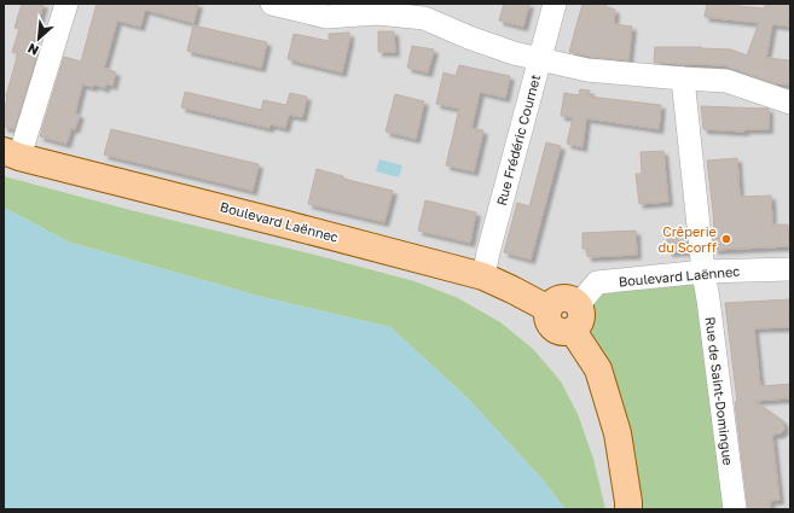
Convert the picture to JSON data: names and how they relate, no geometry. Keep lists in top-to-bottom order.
{
  "streets": {
    "main road": ["Boulevard Laënnec"],
    "street": ["Rue Frédéric Cournet", "Rue de Saint-Domingue"]
  },
  "crossings": [
    ["Rue Frédéric Cournet", "Boulevard Laënnec"],
    ["Boulevard Laënnec", "Rue de Saint-Domingue"]
  ],
  "places": ["Crêperie du Scorff"],
  "north": "bottom left"
}
